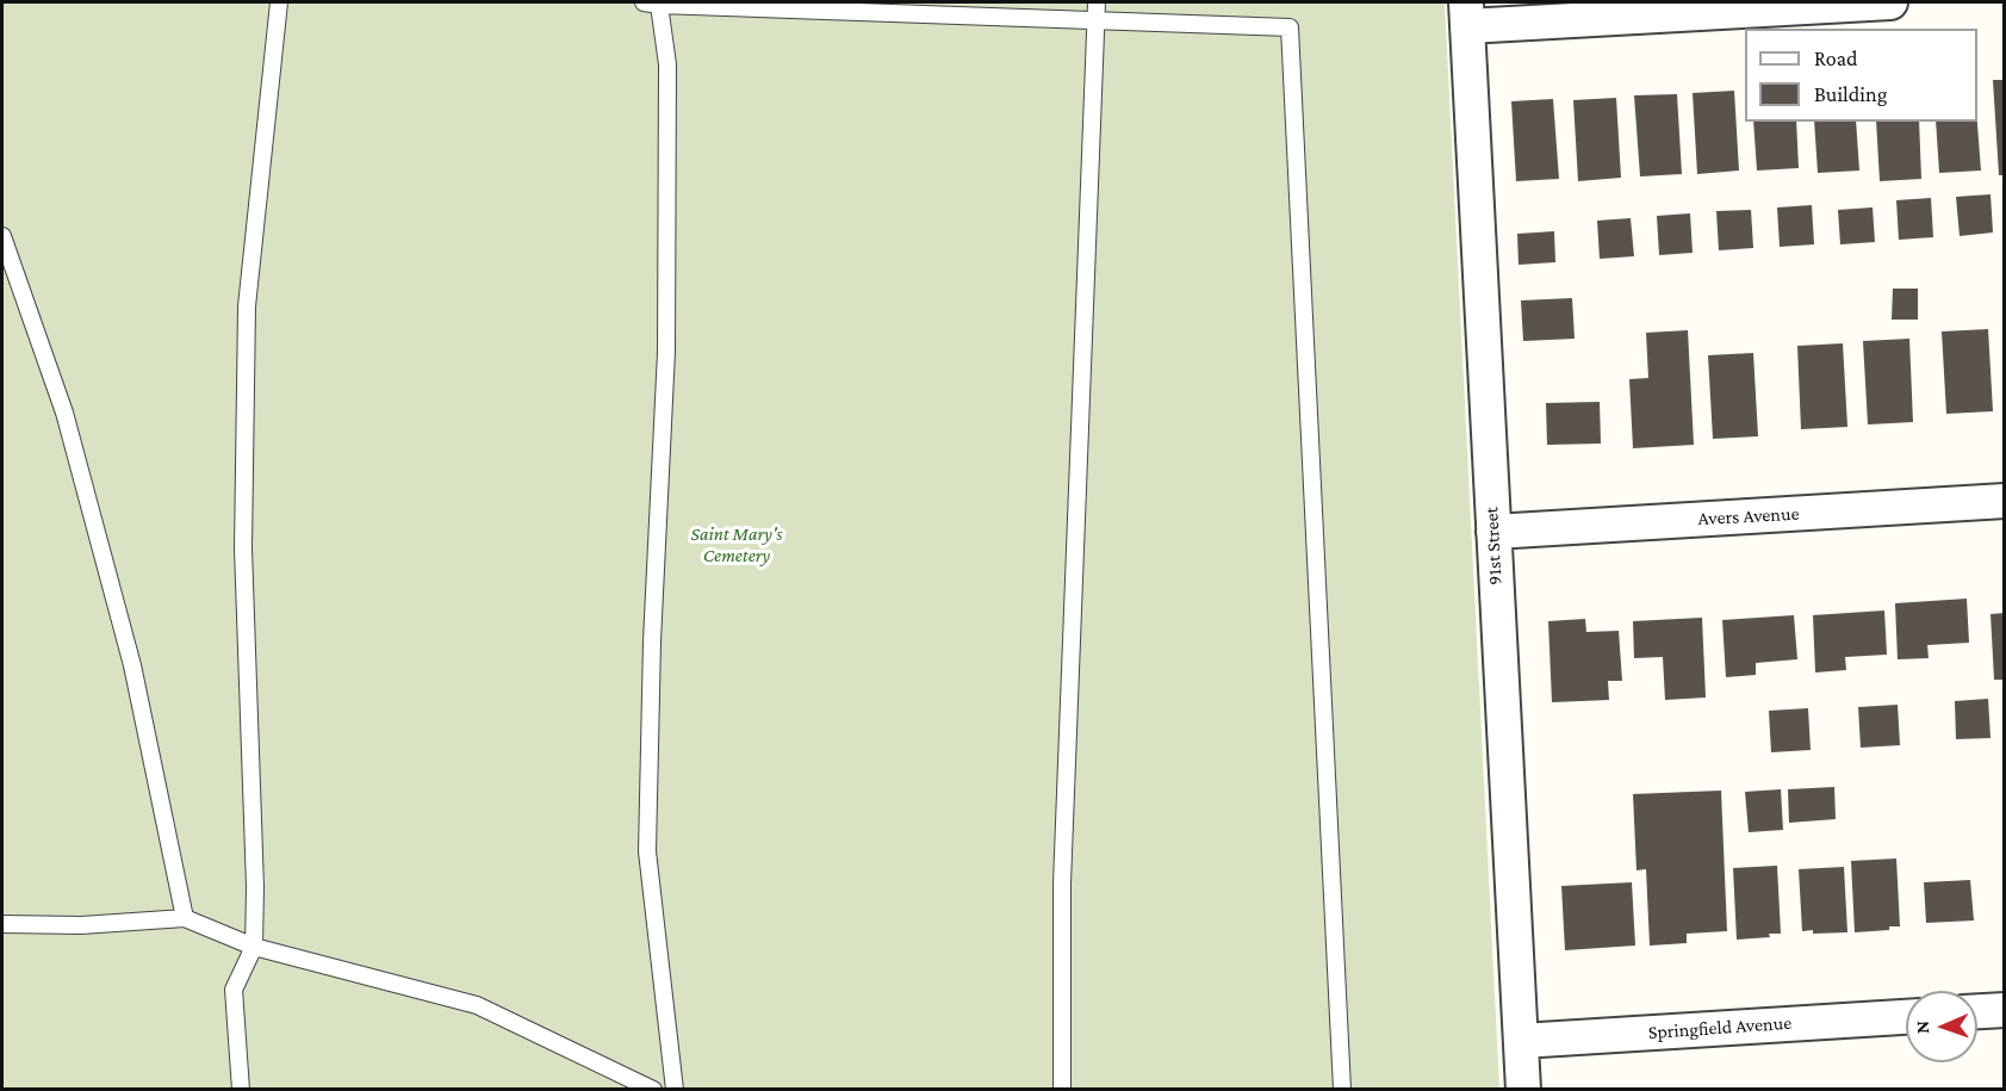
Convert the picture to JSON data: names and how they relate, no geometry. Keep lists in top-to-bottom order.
{
  "streets": {
    "street": ["Avers Avenue", "91st Street", "Springfield Avenue"]
  },
  "crossings": [
    ["Avers Avenue", "91st Street"],
    ["91st Street", "Springfield Avenue"]
  ],
  "parks": ["Saint Mary's Cemetery"],
  "legend": ["Road", "Building"],
  "north": "left"
}
